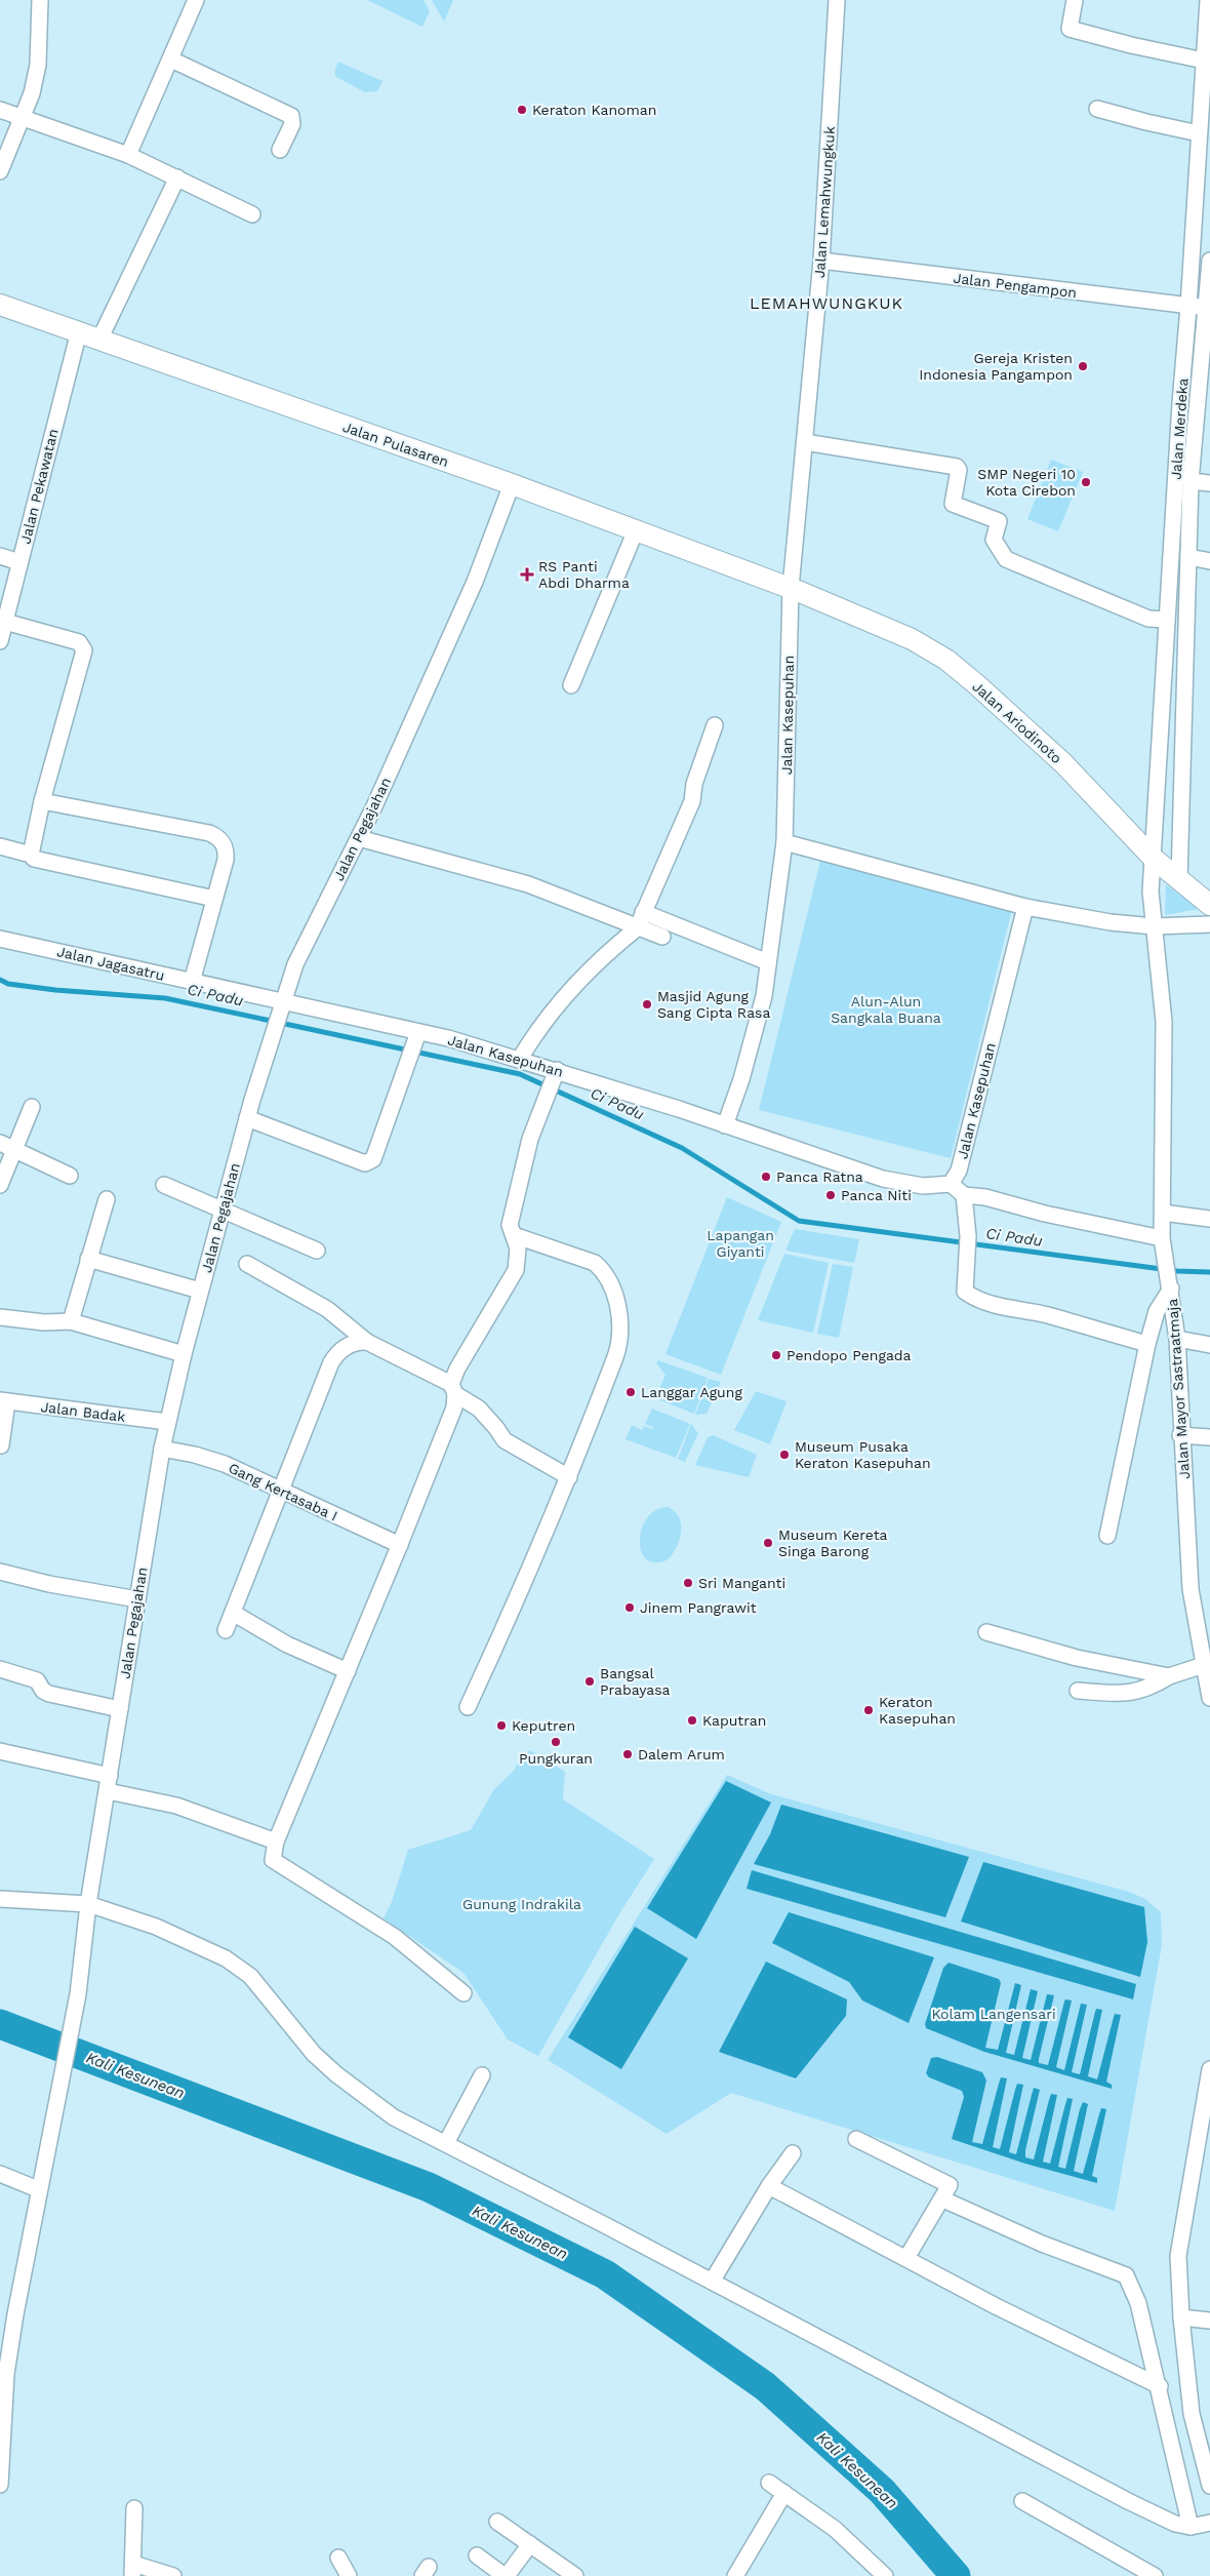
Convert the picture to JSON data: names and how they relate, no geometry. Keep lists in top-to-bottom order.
{
  "streets": {
    "main road": ["Jalan Pulasaren", "Jalan Ariodinoto"],
    "street": [
      "Jalan Lemahwungkuk",
      "Jalan Pengampon",
      "Jalan Merdeka",
      "Jalan Pekawatan",
      "Jalan Kasepuhan",
      "Jalan Pegajahan",
      "Jalan Jagasatru",
      "Jalan Mayor Sastraatmaja",
      "Jalan Badak",
      "Gang Kertasaba I"
    ]
  },
  "crossings": [
    ["Jalan Lemahwungkuk", "Jalan Pengampon"],
    ["Jalan Lemahwungkuk", "Jalan Pulasaren"],
    ["Jalan Lemahwungkuk", "Jalan Kasepuhan"],
    ["Jalan Lemahwungkuk", "Jalan Ariodinoto"],
    ["Jalan Pengampon", "Jalan Merdeka"],
    ["Jalan Merdeka", "Jalan Ariodinoto"],
    ["Jalan Merdeka", "Jalan Mayor Sastraatmaja"],
    ["Jalan Pulasaren", "Jalan Pekawatan"],
    ["Jalan Pulasaren", "Jalan Kasepuhan"],
    ["Jalan Pulasaren", "Jalan Ariodinoto"],
    ["Jalan Pulasaren", "Jalan Pegajahan"],
    ["Jalan Kasepuhan", "Jalan Ariodinoto"],
    ["Jalan Kasepuhan", "Jalan Pegajahan"],
    ["Jalan Kasepuhan", "Jalan Jagasatru"],
    ["Jalan Pegajahan", "Jalan Jagasatru"],
    ["Jalan Pegajahan", "Jalan Badak"],
    ["Jalan Pegajahan", "Gang Kertasaba I"]
  ],
  "districts": ["LEMAHWUNGKUK"],
  "water": ["Ci Padu", "Kali Kesunean"],
  "parks": [
    "Alun-Alun Sangkala Buana",
    "Lapangan Giyanti",
    "Gunung Indrakila",
    "Kolam Langensari"
  ],
  "places": {
    "other": [
      "Keraton Kanoman",
      "Gereja Kristen Indonesia Pangampon",
      "SMP Negeri 10 Kota Cirebon",
      "Masjid Agung Sang Cipta Rasa",
      "Panca Ratna",
      "Panca Niti",
      "Pendopo Pengada",
      "Langgar Agung",
      "Museum Pusaka Keraton Kasepuhan",
      "Museum Kereta Singa Barong",
      "Sri Manganti",
      "Jinem Pangrawit",
      "Bangsal Prabayasa",
      "Keraton Kasepuhan",
      "Kaputran",
      "Keputren",
      "Pungkuran",
      "Dalem Arum"
    ],
    "health": ["RS Panti Abdi Dharma"]
  }
}
